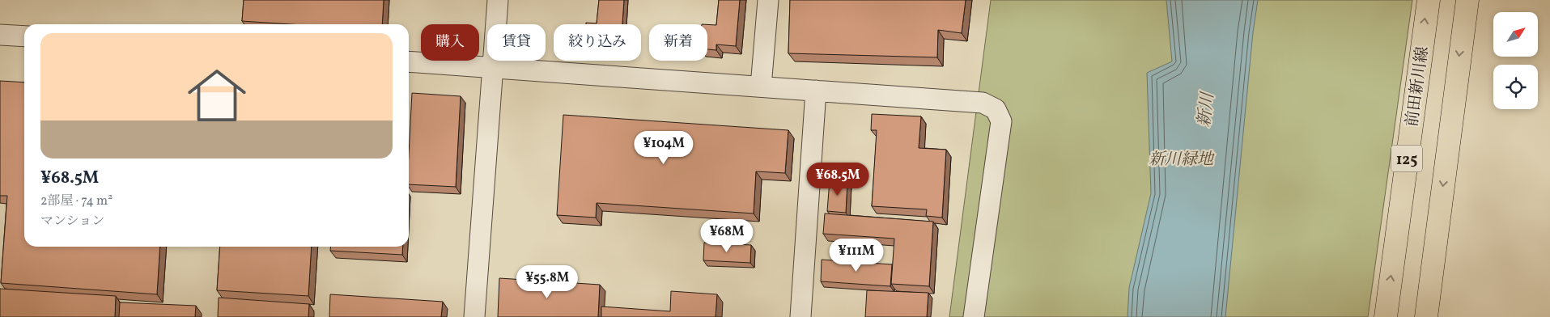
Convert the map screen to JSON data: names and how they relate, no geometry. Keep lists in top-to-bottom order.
{
  "streets": {
    "main road": ["前田新川線", "125"]
  },
  "water": ["新川"],
  "parks": ["新川緑地"],
  "north": "top right",
  "page": {
    "chip": [
      "購入",
      "賃貸",
      "絞り込み",
      "新着"
    ],
    "list": [
      {
        "name": "¥68.5M",
        "note": "2部屋 · 74 m² · マンション"
      }
    ],
    "price": [
      "¥104M",
      "¥68.5M",
      "¥68M",
      "¥111M",
      "¥55.8M"
    ]
  }
}
